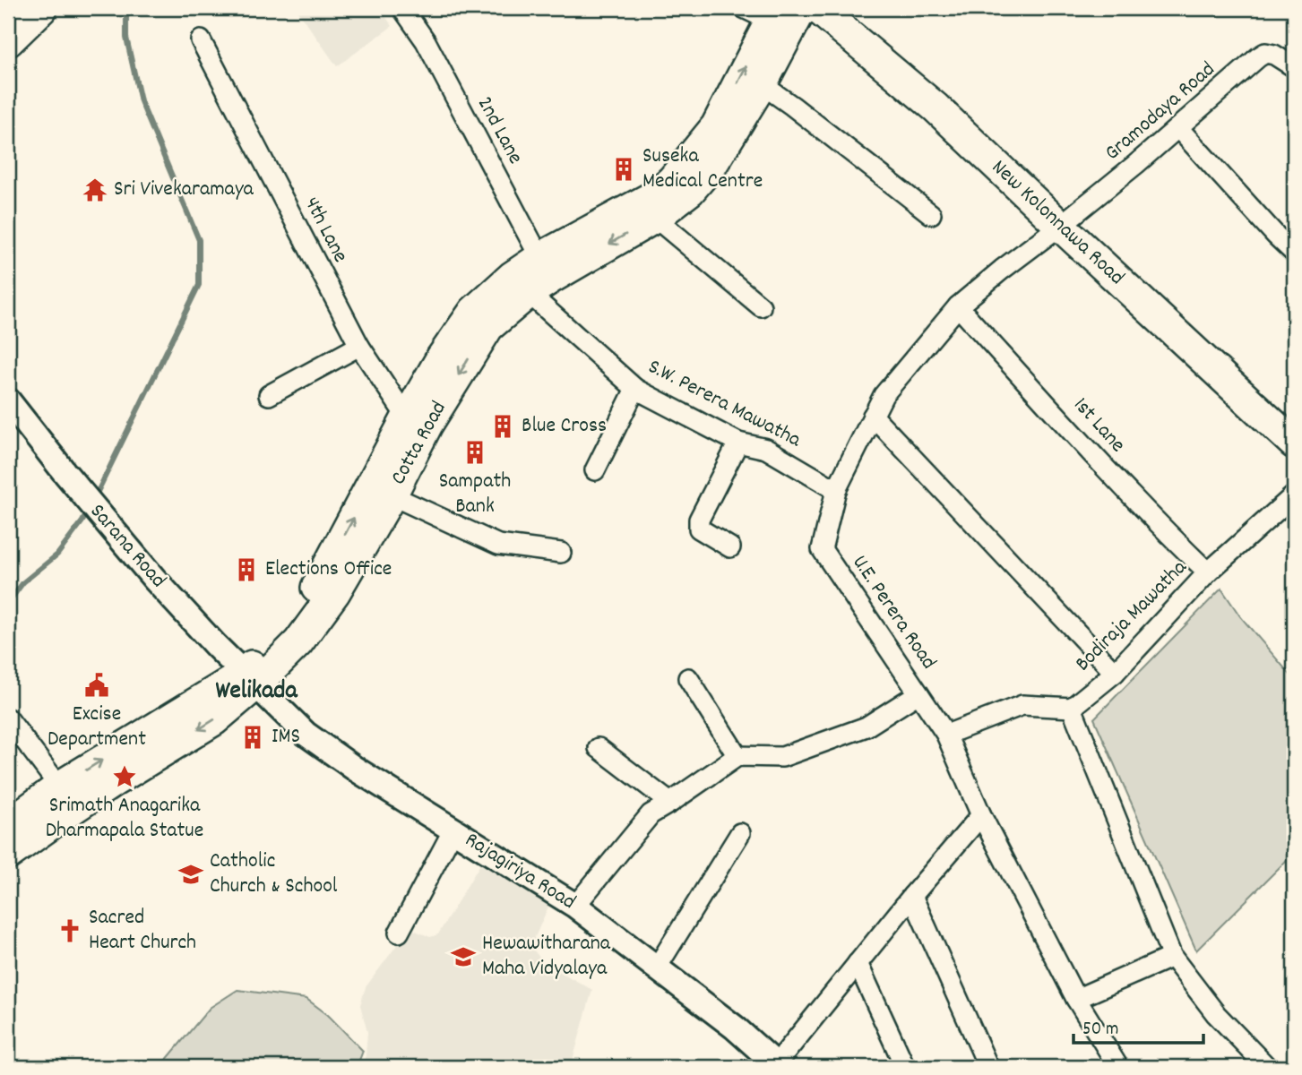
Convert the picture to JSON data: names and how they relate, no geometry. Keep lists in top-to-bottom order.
{
  "streets": {
    "main road": ["New Kolonnawa Road", "Cotta Road"],
    "street": [
      "Gramodaya Road",
      "2nd Lane",
      "4th Lane",
      "S.W. Perera Mawatha",
      "1st Lane",
      "Sarana Road",
      "U.E. Perera Road",
      "Bodiraja Mawatha",
      "Rajagiriya Road"
    ]
  },
  "crossings": [
    ["Gramodaya Road", "New Kolonnawa Road"],
    ["Gramodaya Road", "U.E. Perera Road"],
    ["2nd Lane", "S.W. Perera Mawatha"],
    ["2nd Lane", "Cotta Road"],
    ["New Kolonnawa Road", "U.E. Perera Road"],
    ["4th Lane", "Cotta Road"],
    ["S.W. Perera Mawatha", "Cotta Road"],
    ["S.W. Perera Mawatha", "U.E. Perera Road"],
    ["1st Lane", "U.E. Perera Road"],
    ["1st Lane", "Bodiraja Mawatha"],
    ["Cotta Road", "Sarana Road"],
    ["Cotta Road", "Rajagiriya Road"],
    ["Sarana Road", "Rajagiriya Road"]
  ],
  "districts": ["Welikada"],
  "places": {
    "building": [
      "Suseka Medical Centre",
      "Blue Cross",
      "Sampath Bank",
      "Elections Office",
      "IMS"
    ],
    "temple": ["Sri Vivekaramaya"],
    "public building": ["Excise Department"],
    "place": ["Srimath Anagarika Dharmapala Statue"],
    "school or university": ["Catholic Church & School", "Hewawitharana Maha Vidyalaya"],
    "church": ["Sacred Heart Church"]
  },
  "scale_bar": "50 m"
}
